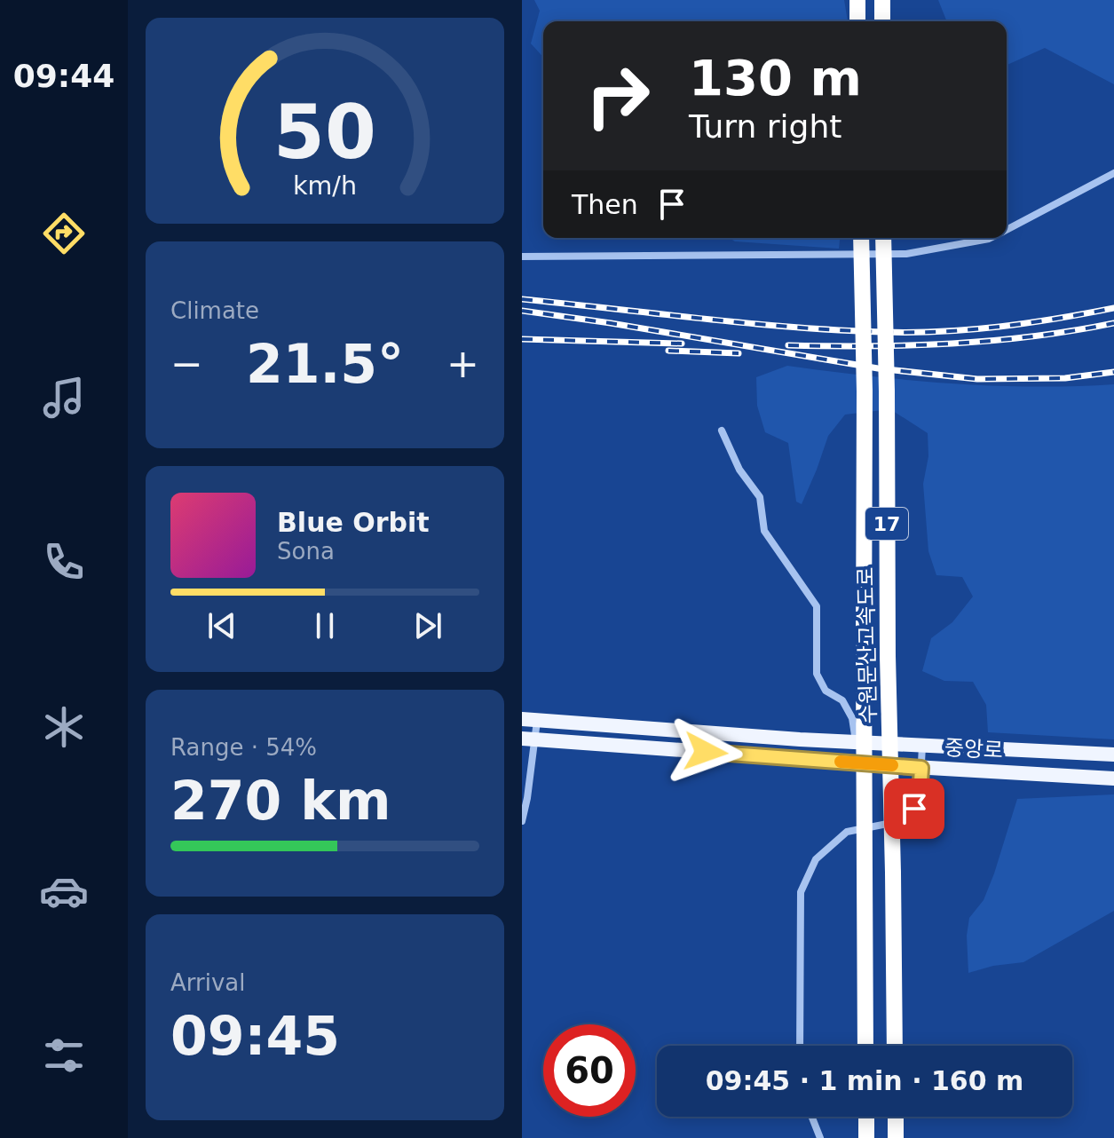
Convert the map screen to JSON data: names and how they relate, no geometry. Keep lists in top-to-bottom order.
{
  "streets": {
    "highway": ["17", "수원문산고속도로"],
    "main road": ["중앙로"]
  },
  "page": {
    "tabs": "09:44",
    "turn": ["130 m", "Turn right"],
    "then": "Then",
    "tile": [
      "Climate",
      ["Range · 54%", "270 km"],
      ["Arrival", "09:45"]
    ],
    "heat": ["−", "21.5°", "+"],
    "song": ["Blue Orbit", "Sona"],
    "limit": "60",
    "trip": "09:45 · 1 min · 160 m",
    "gauge": ["50", "km/h"]
  }
}
